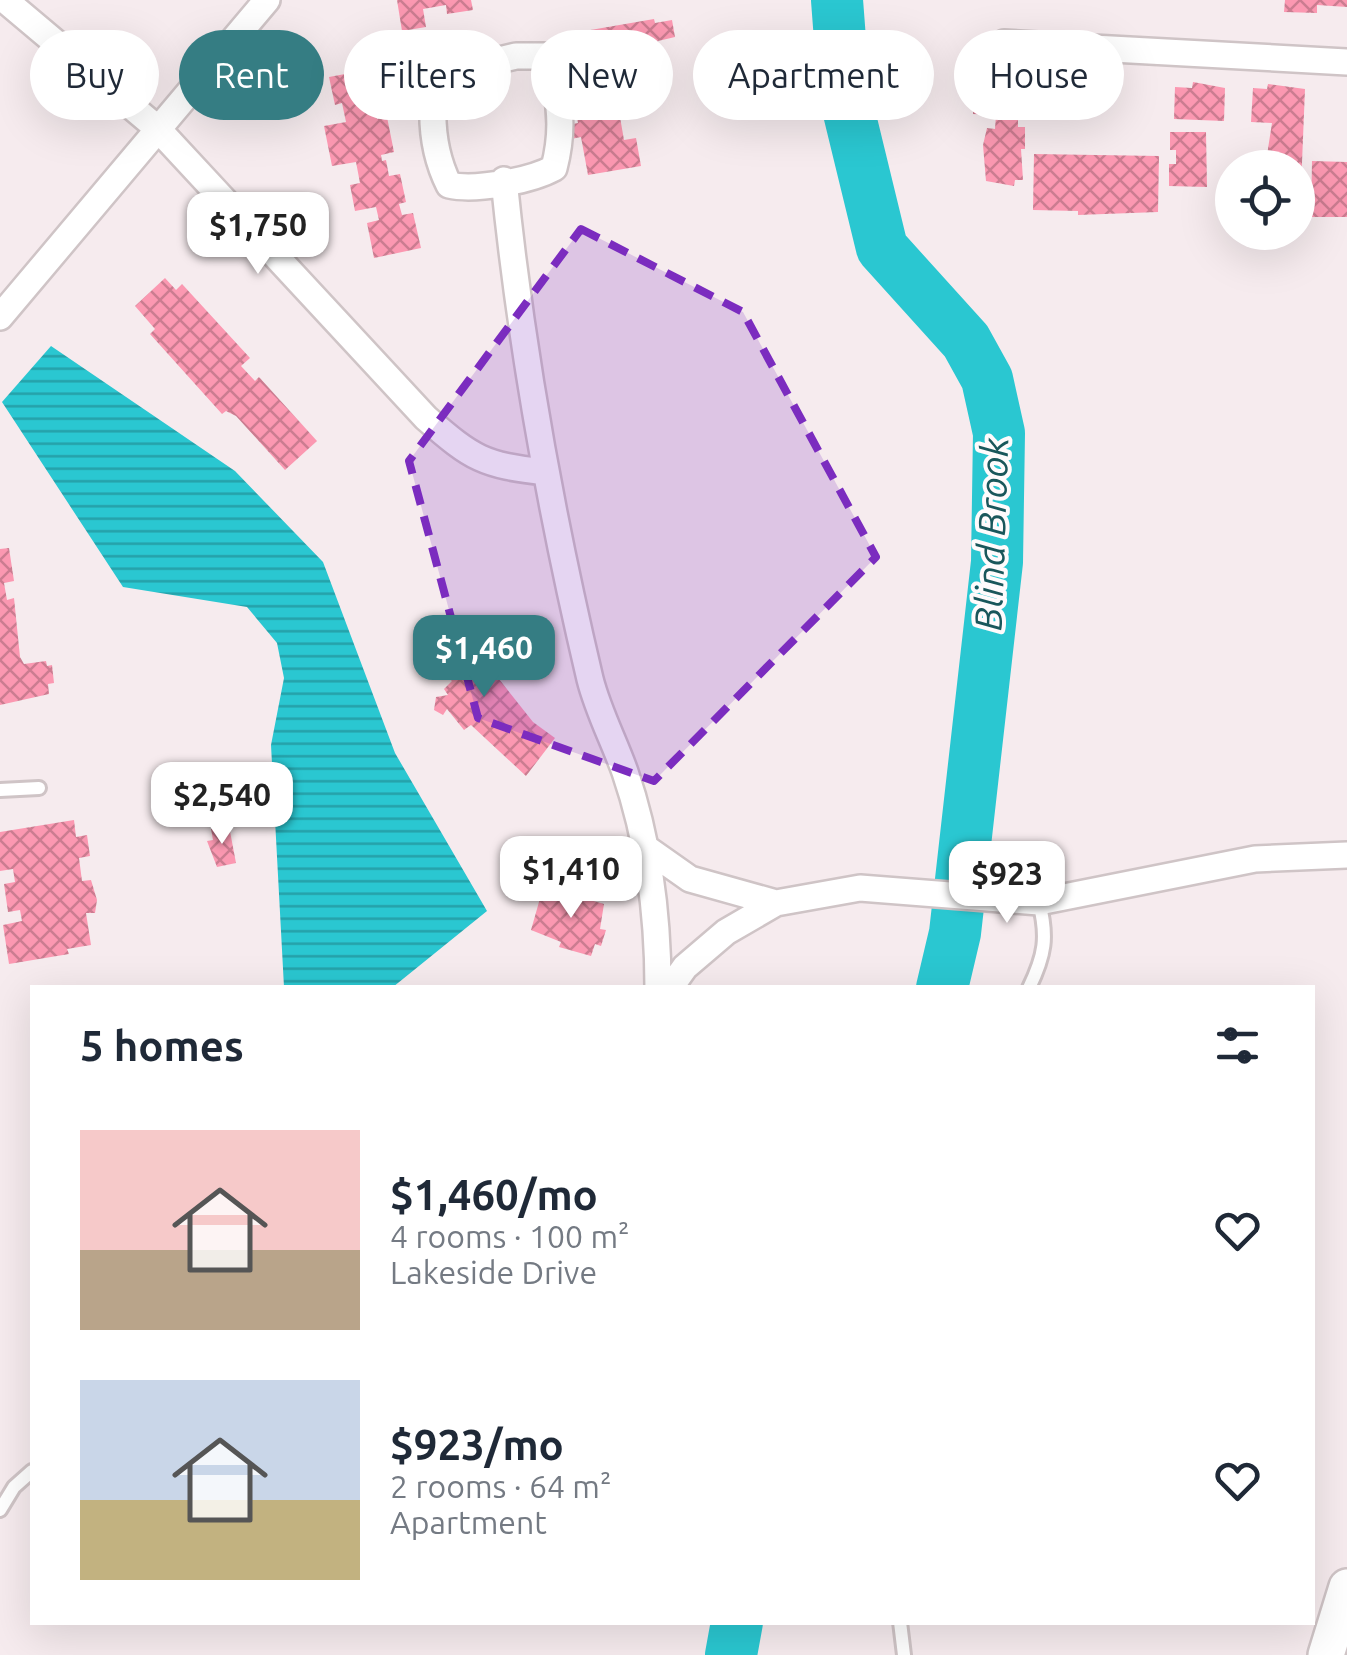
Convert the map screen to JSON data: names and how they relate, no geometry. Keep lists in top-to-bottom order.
{
  "water": ["Blind Brook"],
  "page": {
    "chip": [
      "Buy",
      "Rent",
      "Filters",
      "New",
      "Apartment",
      "House"
    ],
    "price": [
      "$1,750",
      "$1,460",
      "$2,540",
      "$1,410",
      "$923"
    ],
    "heading": "5 homes",
    "list": [
      {
        "name": "$1,460/mo",
        "note": "4 rooms · 100 m² · Lakeside Drive"
      },
      {
        "name": "$923/mo",
        "note": "2 rooms · 64 m² · Apartment"
      }
    ]
  }
}
